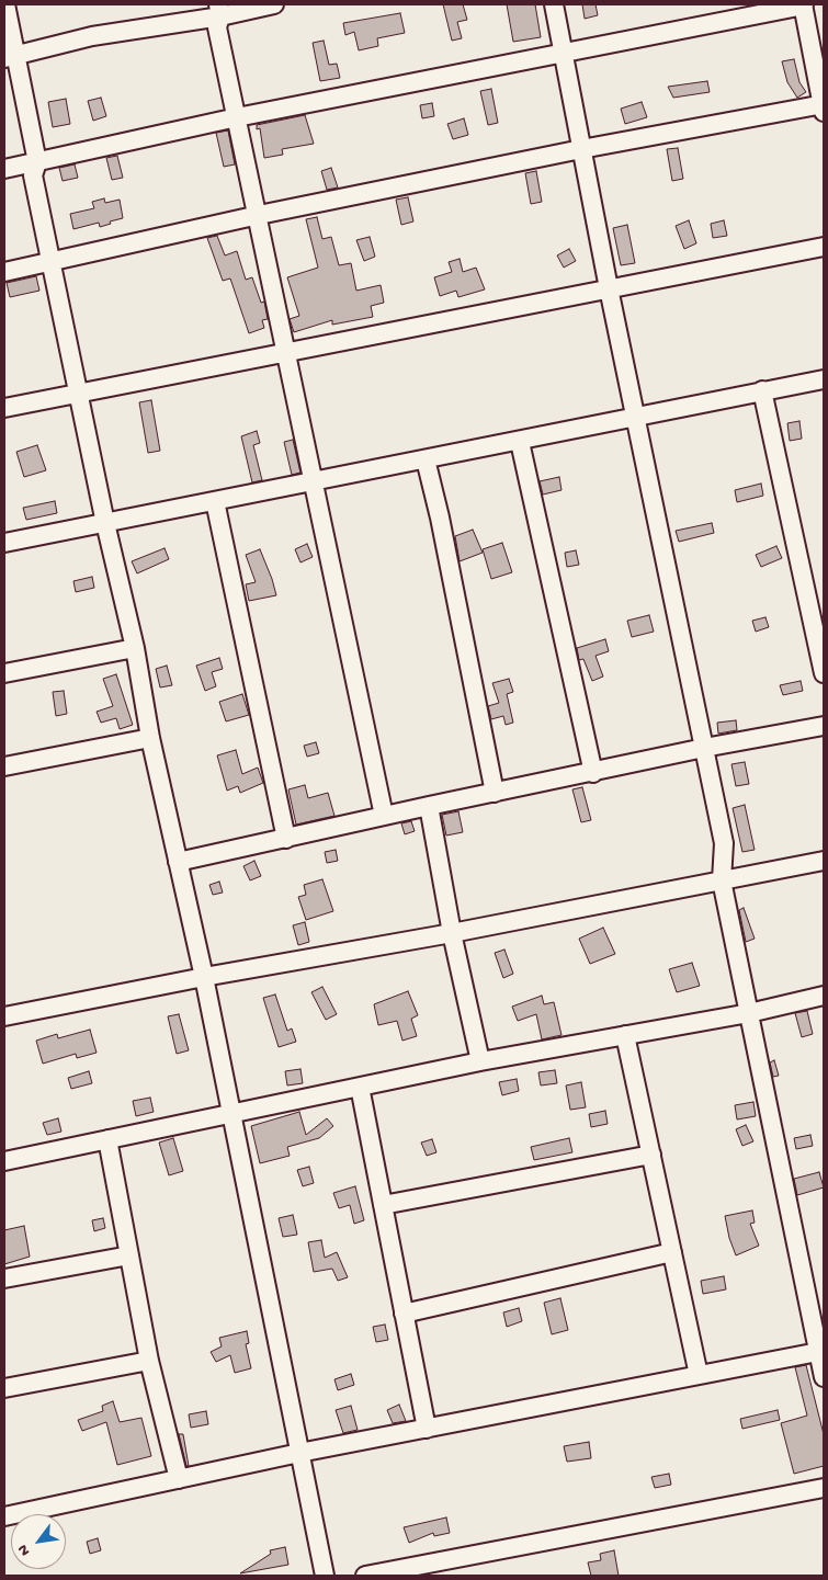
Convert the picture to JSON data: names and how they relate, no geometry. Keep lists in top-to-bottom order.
{
  "north": "bottom left"
}
